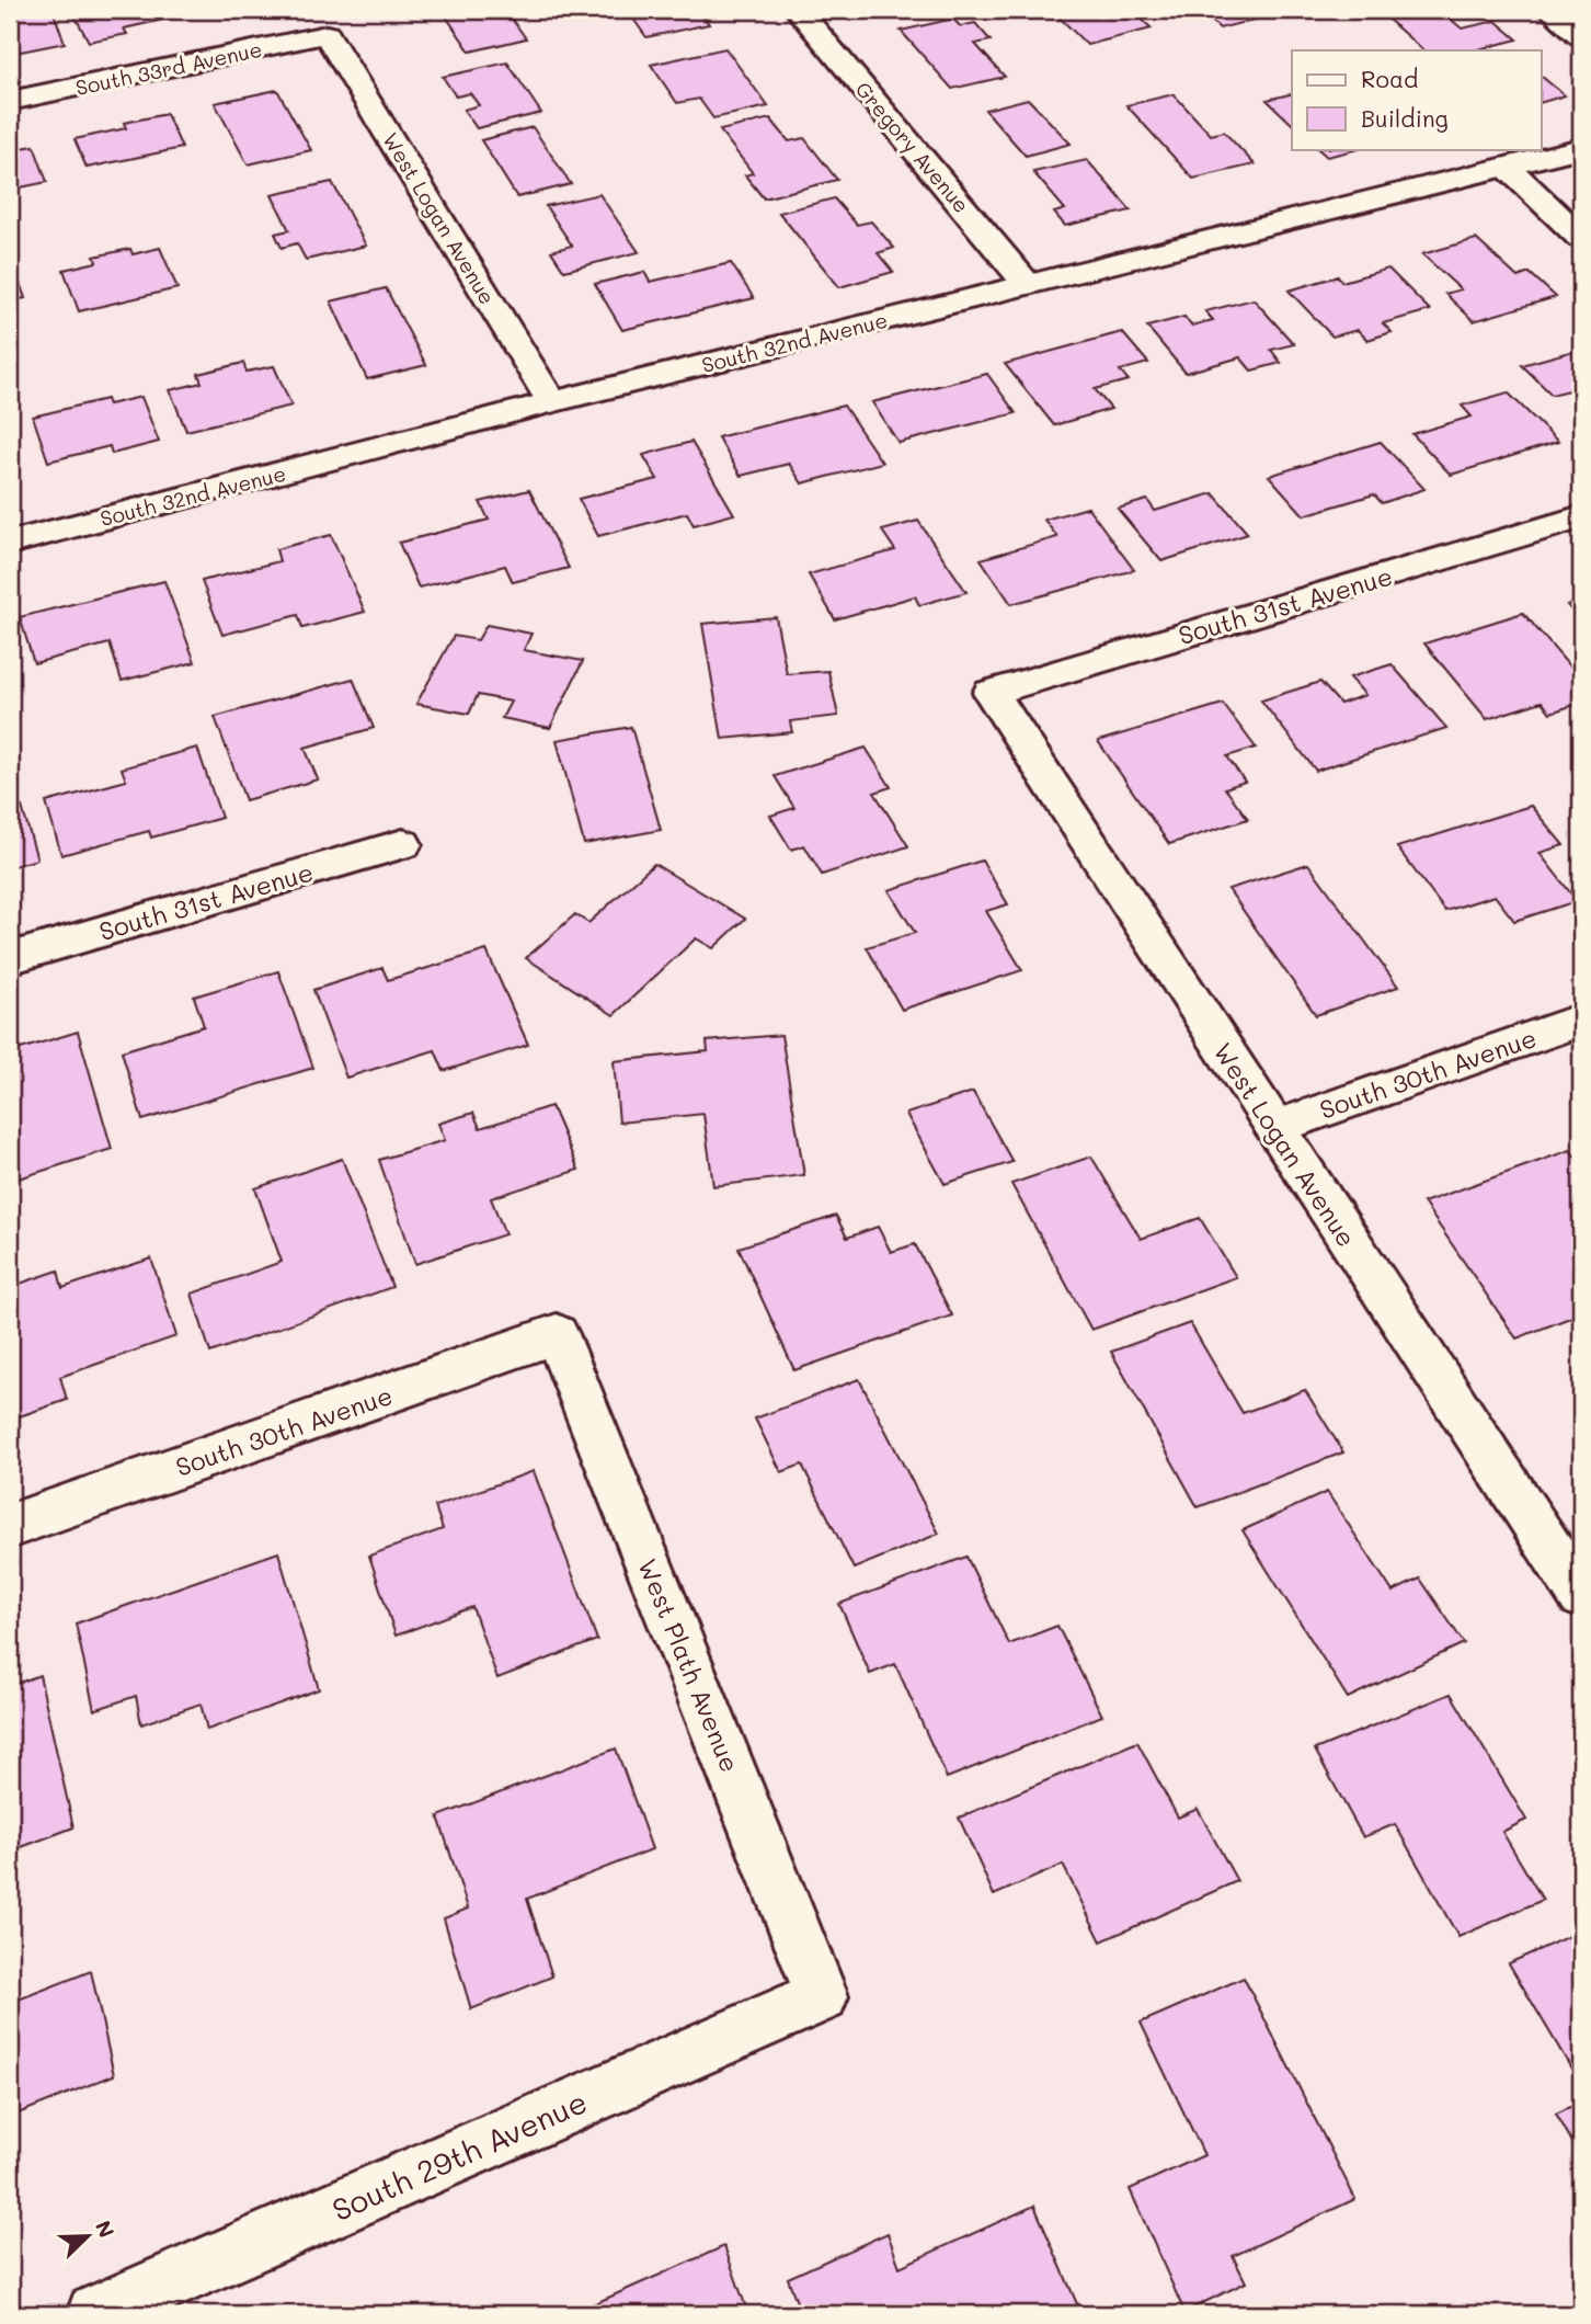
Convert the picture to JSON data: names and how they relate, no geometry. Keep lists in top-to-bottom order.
{
  "streets": {
    "street": [
      "South 33rd Avenue",
      "Gregory Avenue",
      "West Logan Avenue",
      "South 32nd Avenue",
      "South 31st Avenue",
      "South 30th Avenue",
      "West Plath Avenue",
      "South 29th Avenue"
    ]
  },
  "crossings": [
    ["South 33rd Avenue", "West Logan Avenue"],
    ["Gregory Avenue", "South 32nd Avenue"],
    ["West Logan Avenue", "South 32nd Avenue"],
    ["West Logan Avenue", "South 31st Avenue"],
    ["West Logan Avenue", "South 30th Avenue"],
    ["South 30th Avenue", "West Plath Avenue"],
    ["West Plath Avenue", "South 29th Avenue"]
  ],
  "legend": ["Road", "Building"],
  "north": "top right"
}
